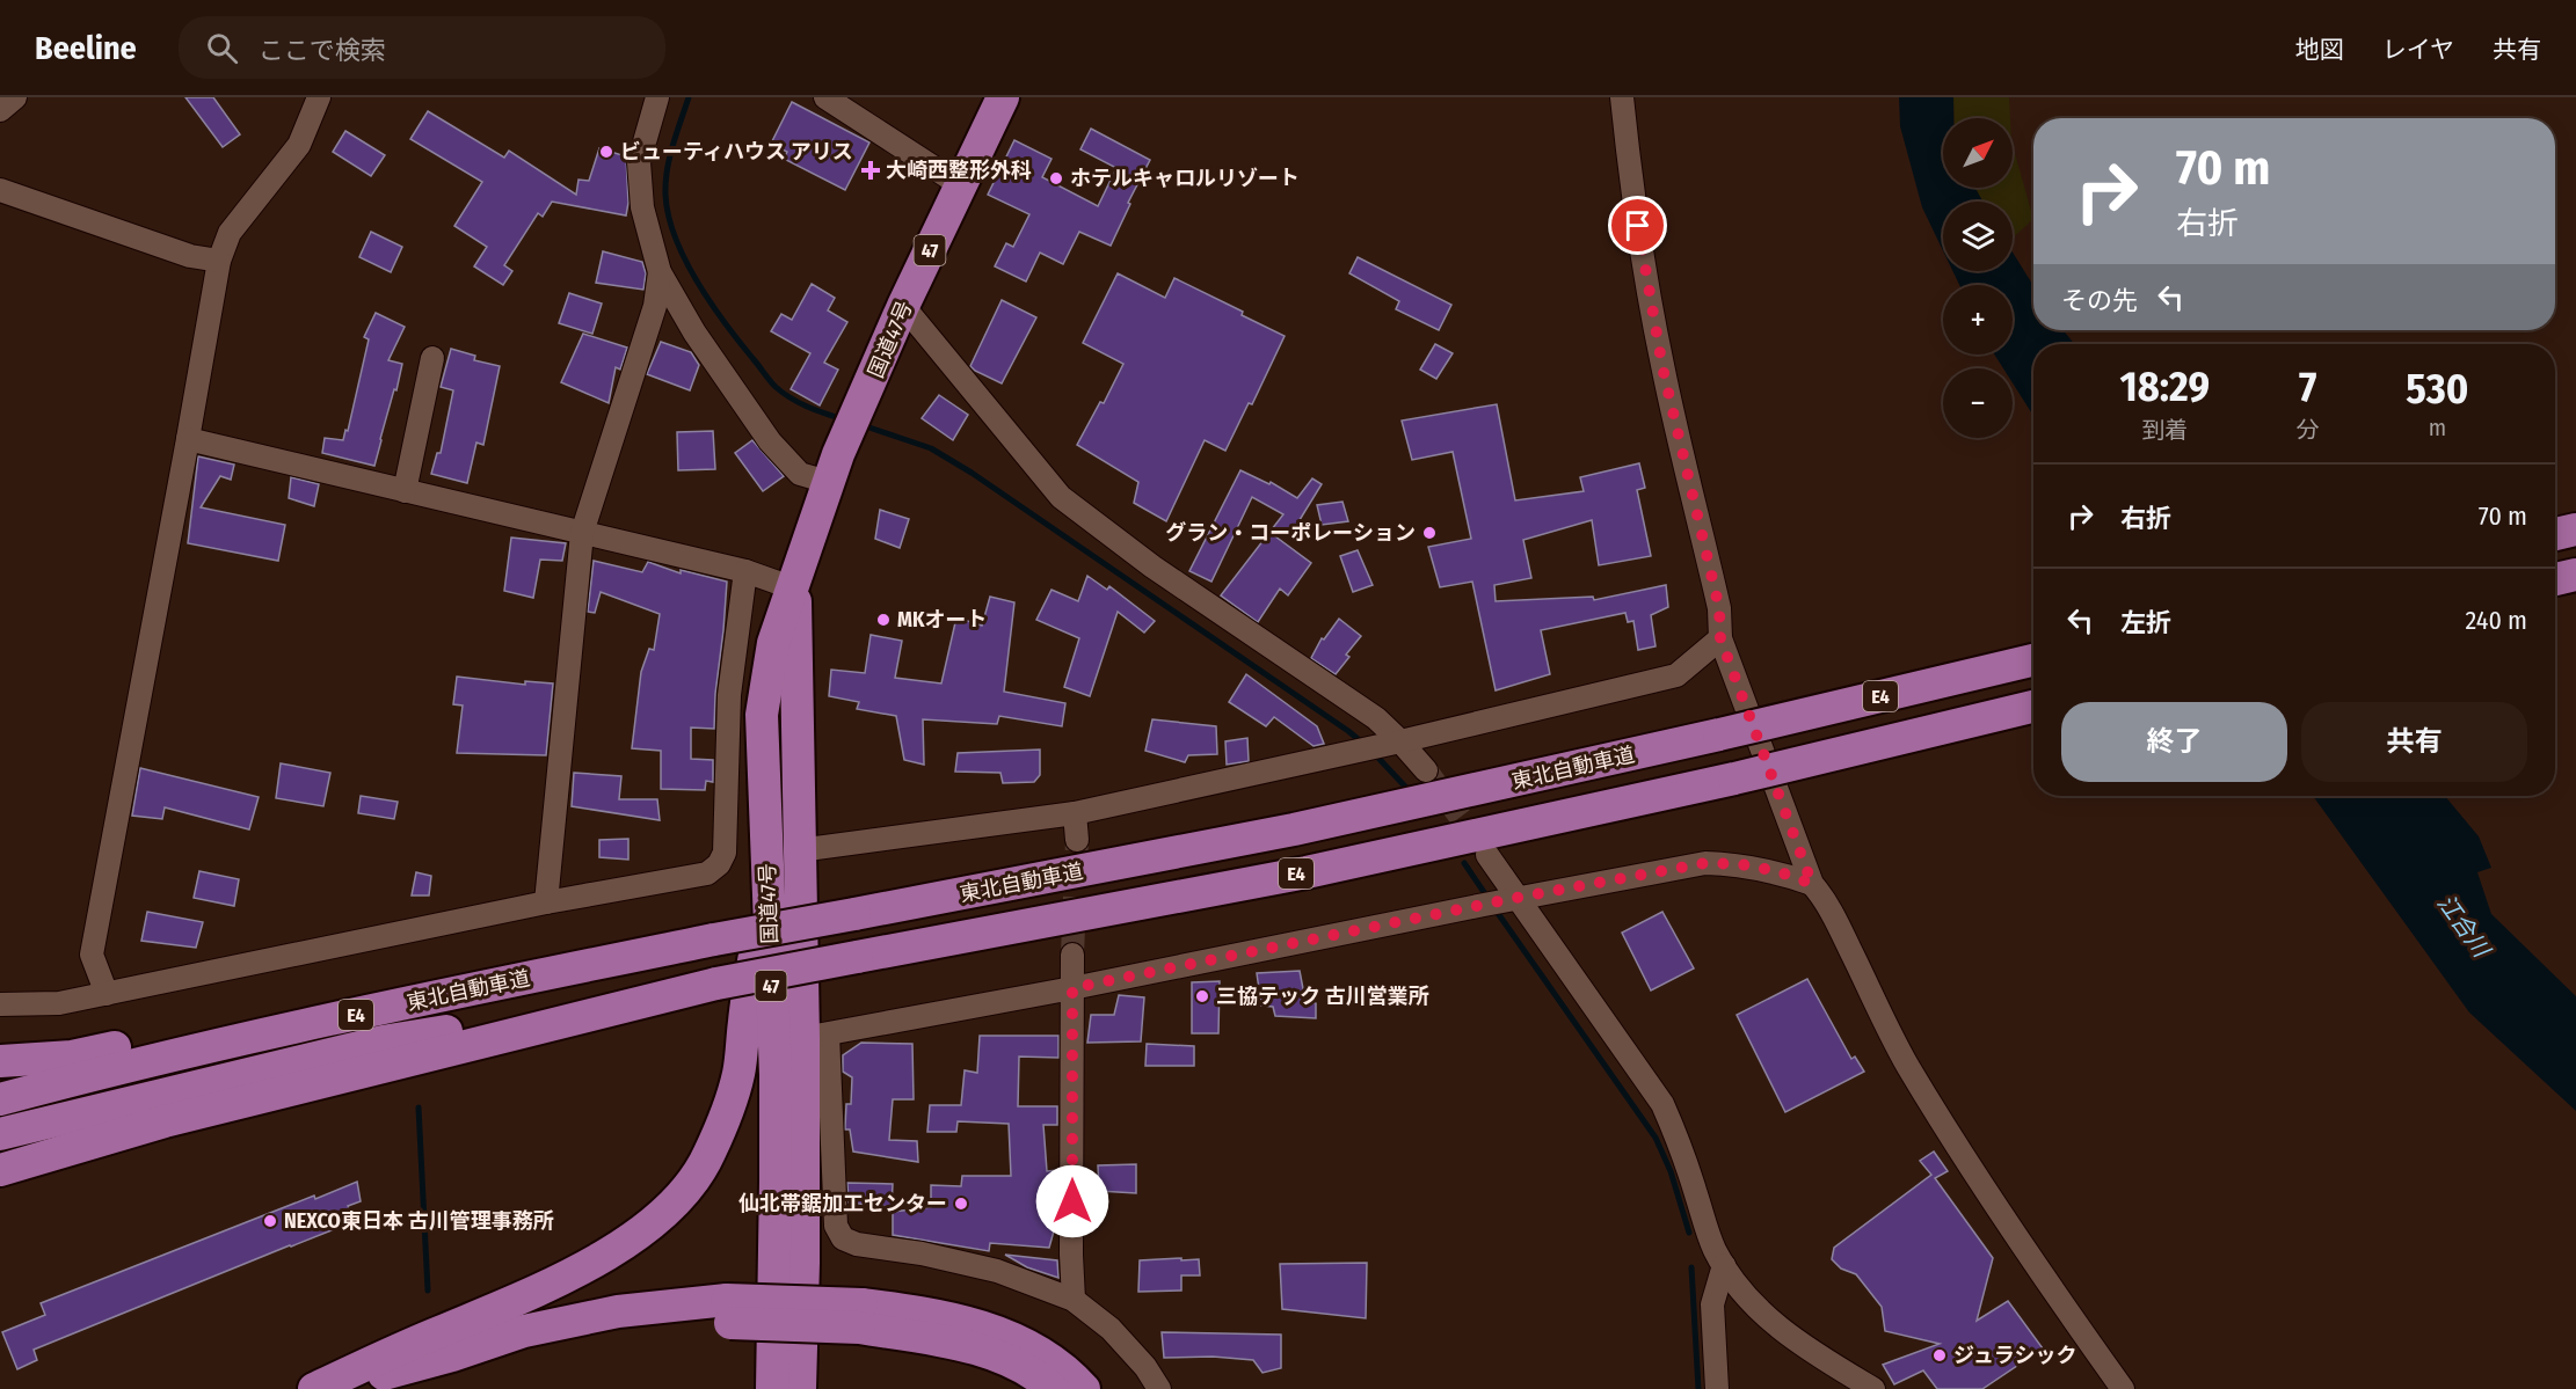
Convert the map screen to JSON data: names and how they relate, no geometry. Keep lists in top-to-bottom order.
{
  "streets": {
    "highway": [
      "47",
      "国道47号",
      "E4",
      "東北自動車道"
    ]
  },
  "water": ["江合川"],
  "places": {
    "other": [
      "ビューティハウス アリス",
      "ホテルキャロルリゾート",
      "グラン・コーポレーション",
      "MKオート",
      "三協テック 古川営業所",
      "仙北帯鋸加工センター",
      "NEXCO東日本 古川管理事務所",
      "ジュラシック"
    ],
    "health": ["大崎西整形外科"]
  },
  "north": "top right",
  "page": {
    "header": "Beeline",
    "search": "ここで検索",
    "nav": ["地図", "レイヤ", "共有"],
    "map_buttons": ["+", "−"],
    "turn": ["70 m", "右折"],
    "then": "その先",
    "eta": [
      "18:29",
      "到着",
      "7",
      "分",
      "530",
      "m"
    ],
    "list": [
      {
        "name": "右折",
        "value": "70 m"
      },
      {
        "name": "左折",
        "value": "240 m"
      }
    ],
    "buttons": ["終了", "共有"]
  }
}
